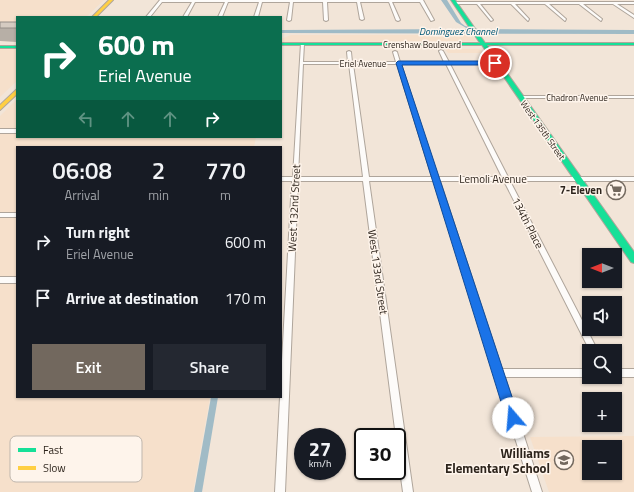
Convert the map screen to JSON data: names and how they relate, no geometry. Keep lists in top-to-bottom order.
{
  "streets": {
    "main road": ["Crenshaw Boulevard", "West 135th Street"],
    "street": [
      "Eriel Avenue",
      "Chadron Avenue",
      "Lemoli Avenue",
      "West 132nd Street",
      "134th Place",
      "West 133rd Street"
    ]
  },
  "crossings": [
    ["Crenshaw Boulevard", "West 135th Street"],
    ["Crenshaw Boulevard", "West 132nd Street"],
    ["Eriel Avenue", "West 135th Street"],
    ["Eriel Avenue", "West 132nd Street"],
    ["Eriel Avenue", "134th Place"],
    ["Eriel Avenue", "West 133rd Street"],
    ["Chadron Avenue", "West 135th Street"],
    ["West 135th Street", "Lemoli Avenue"],
    ["Lemoli Avenue", "West 132nd Street"],
    ["Lemoli Avenue", "134th Place"],
    ["Lemoli Avenue", "West 133rd Street"]
  ],
  "water": ["Dominguez Channel"],
  "places": {
    "supermarket": ["7-Eleven"],
    "school or university": ["Williams Elementary School"]
  },
  "legend": ["Fast", "Slow"],
  "north": "left",
  "page": {
    "turn": ["600 m", "Eriel Avenue"],
    "eta": [
      "06:08",
      "Arrival",
      "2",
      "min",
      "770",
      "m"
    ],
    "list": [
      {
        "name": "Turn right",
        "note": "Eriel Avenue",
        "value": "600 m"
      },
      {
        "name": "Arrive at destination",
        "value": "170 m"
      }
    ],
    "map_buttons": ["+", "−"],
    "buttons": ["Exit", "Share"],
    "speed": "27 km/h",
    "limit": "30"
  }
}
